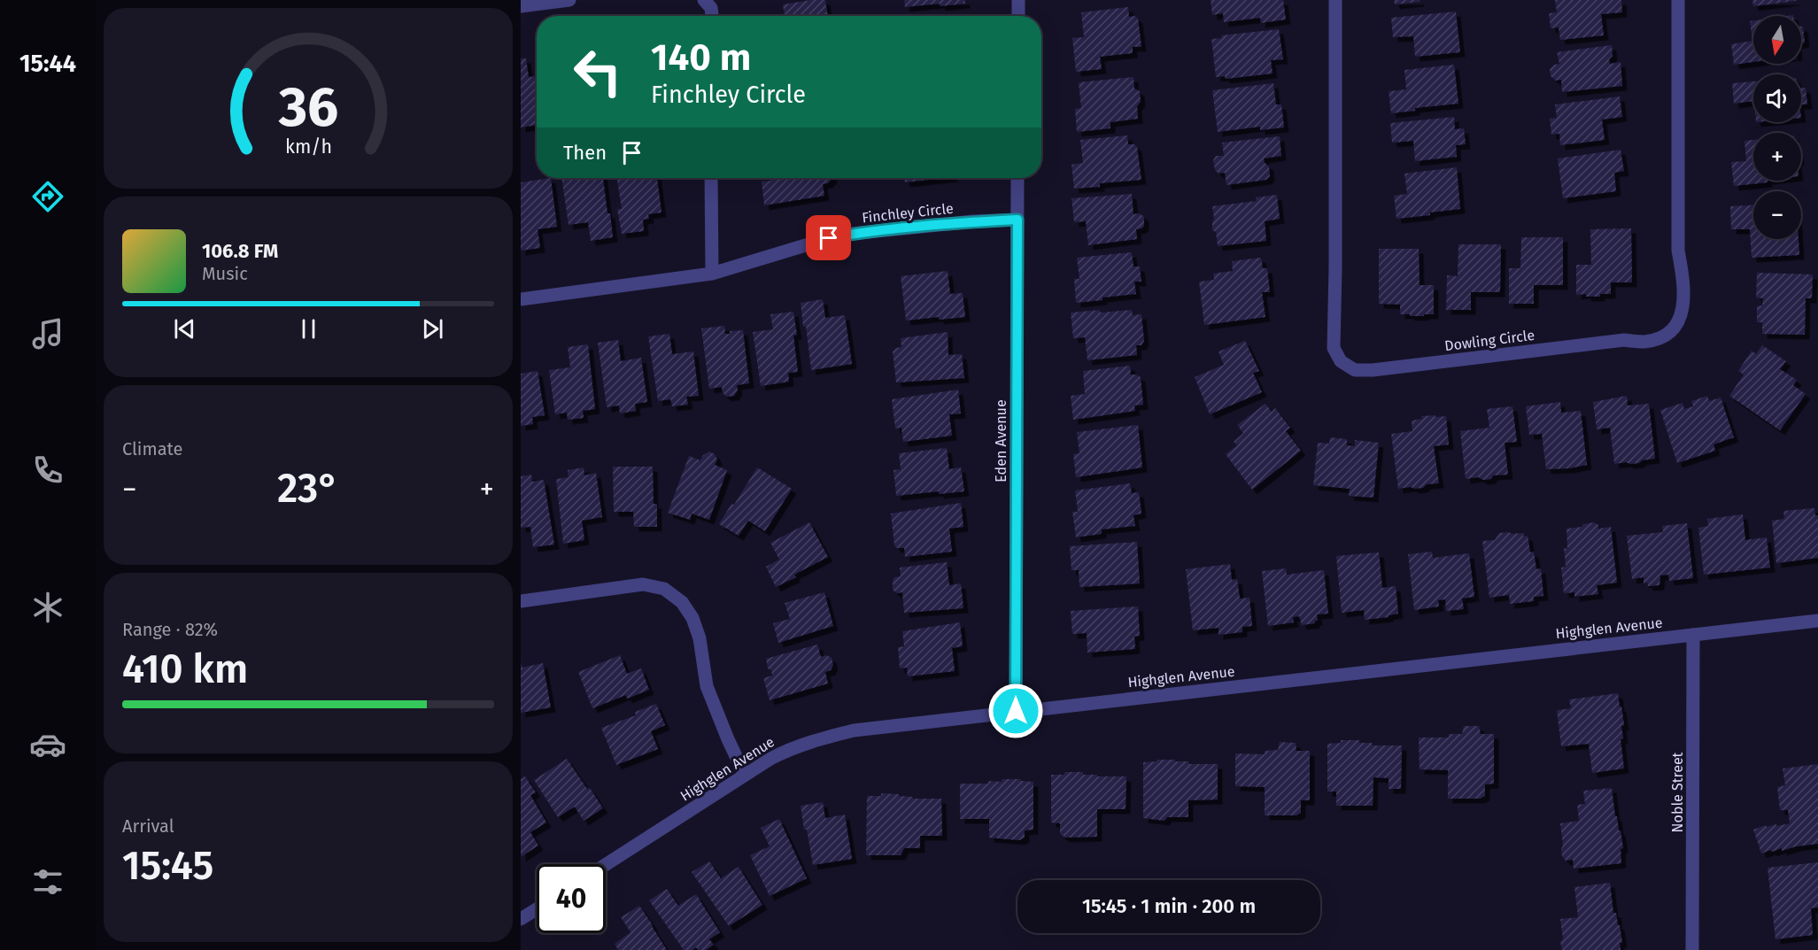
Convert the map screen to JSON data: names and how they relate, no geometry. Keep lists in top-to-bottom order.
{
  "streets": {
    "street": [
      "Finchley Circle",
      "Dowling Circle",
      "Eden Avenue",
      "Highglen Avenue",
      "Noble Street"
    ]
  },
  "crossings": [
    ["Finchley Circle", "Eden Avenue"],
    ["Eden Avenue", "Highglen Avenue"],
    ["Highglen Avenue", "Noble Street"]
  ],
  "north": "bottom",
  "page": {
    "tabs": "15:44",
    "map_buttons": ["+", "−"],
    "turn": ["140 m", "Finchley Circle"],
    "then": "Then",
    "song": ["106.8 FM", "Music"],
    "tile": [
      "Climate",
      ["Range · 82%", "410 km"],
      ["Arrival", "15:45"]
    ],
    "heat": ["−", "23°", "+"],
    "limit": "40",
    "trip": "15:45 · 1 min · 200 m",
    "gauge": ["36", "km/h"]
  }
}
